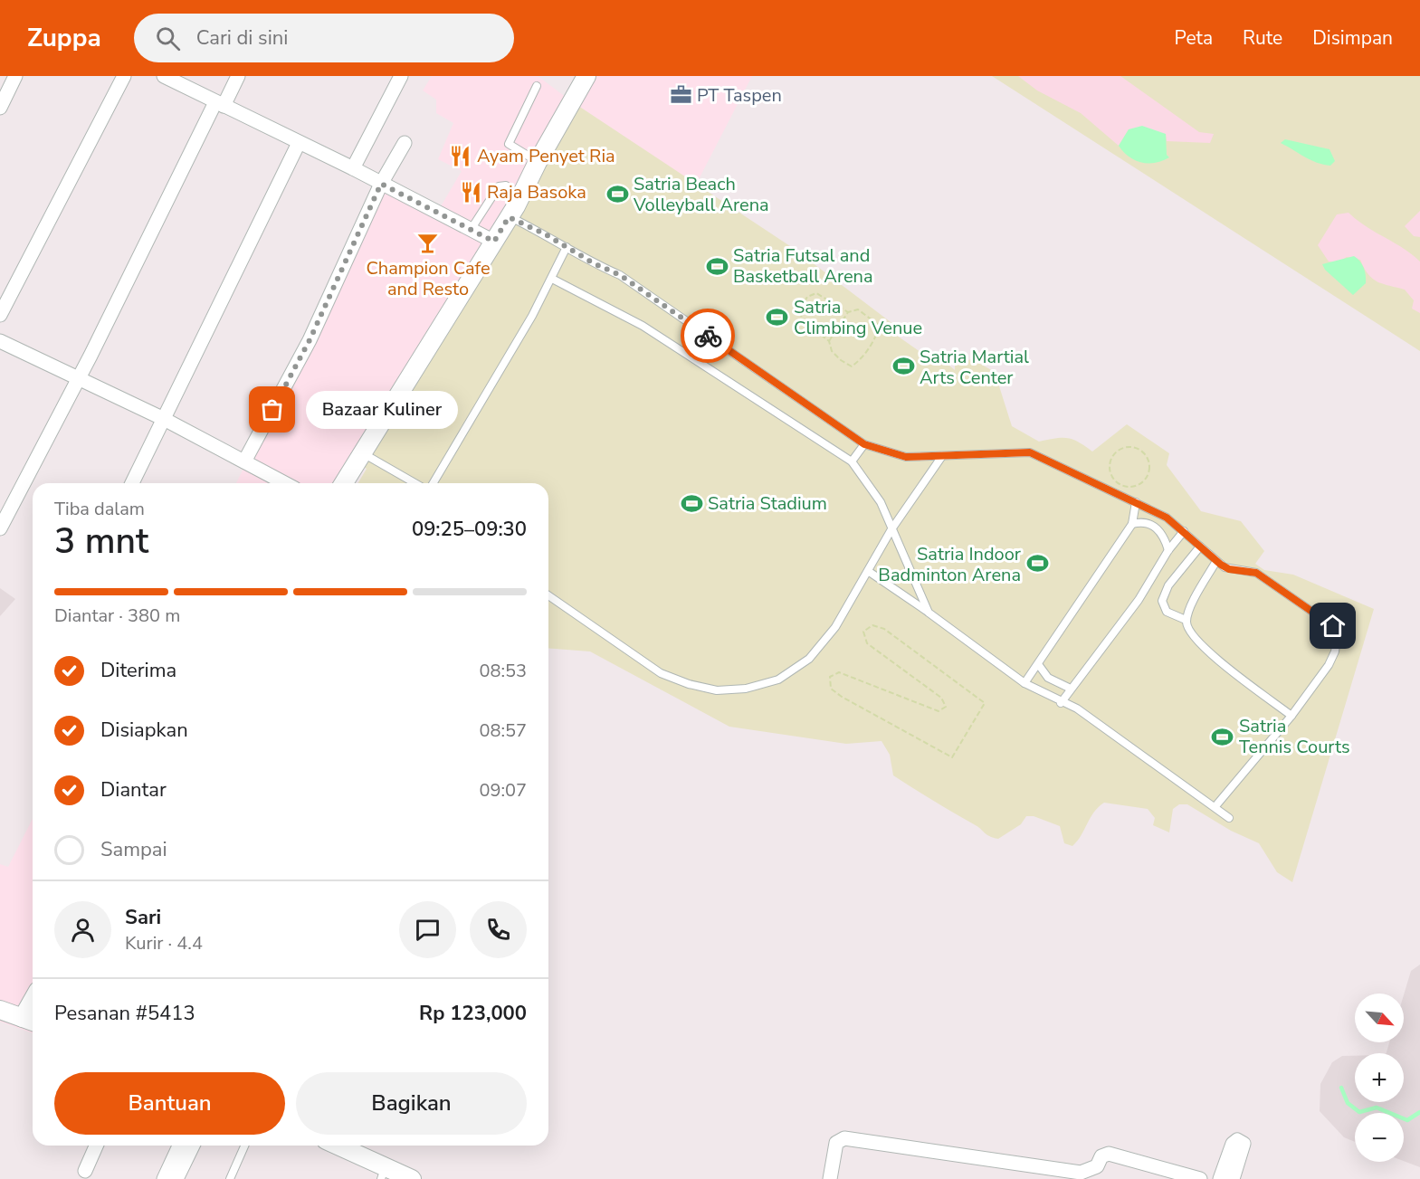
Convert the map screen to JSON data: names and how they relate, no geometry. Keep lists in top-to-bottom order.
{
  "places": {
    "office": ["PT Taspen"],
    "restaurant": ["Ayam Penyet Ria", "Raja Basoka"],
    "sports": [
      "Satria Beach Volleyball Arena",
      "Satria Futsal and Basketball Arena",
      "Satria Climbing Venue",
      "Satria Martial Arts Center",
      "Satria Stadium",
      "Satria Indoor Badminton Arena",
      "Satria Tennis Courts"
    ],
    "bar": ["Champion Cafe and Resto"],
    "other": ["Bazaar Kuliner"]
  },
  "north": "bottom right",
  "page": {
    "header": "Zuppa",
    "search": "Cari di sini",
    "nav": ["Peta", "Rute", "Disimpan"],
    "bubble": "Bazaar Kuliner",
    "heading": ["3 mnt", "Tiba dalam", "09:25–09:30"],
    "panel": [
      "Sari",
      "Kurir · 4.4",
      "Pesanan #5413",
      "Rp 123,000"
    ],
    "bar": "Diantar · 380 m",
    "list": [
      ["Diterima", "08:53"],
      ["Disiapkan", "08:57"],
      ["Diantar", "09:07"],
      "Sampai"
    ],
    "map_buttons": ["+", "−"],
    "buttons": ["Bantuan", "Bagikan"]
  }
}
